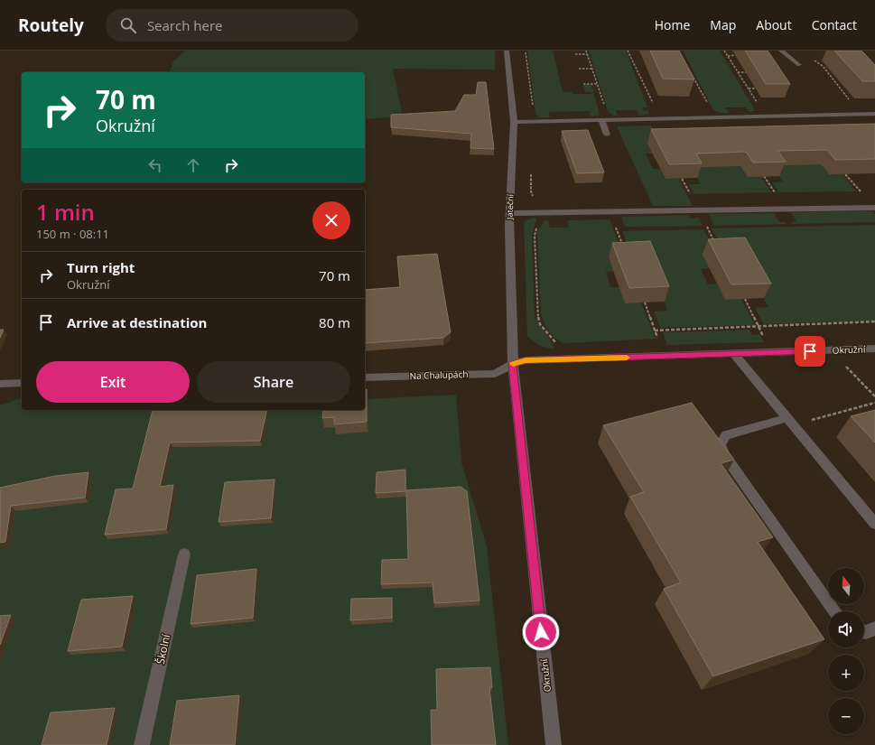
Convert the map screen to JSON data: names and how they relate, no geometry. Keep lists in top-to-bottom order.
{
  "streets": {
    "street": [
      "Jateční",
      "Okružní",
      "Na Chalupách",
      "Školní"
    ]
  },
  "crossings": [
    ["Jateční", "Okružní"],
    ["Jateční", "Na Chalupách"],
    ["Okružní", "Na Chalupách"]
  ],
  "north": "top",
  "page": {
    "header": "Routely",
    "search": "Search here",
    "nav": [
      "Home",
      "Map",
      "About",
      "Contact"
    ],
    "turn": ["70 m", "Okružní"],
    "heading": ["1 min", "150 m · 08:11"],
    "list": [
      {
        "name": "Turn right",
        "note": "Okružní",
        "value": "70 m"
      },
      {
        "name": "Arrive at destination",
        "value": "80 m"
      }
    ],
    "buttons": ["Exit", "Share"],
    "map_buttons": ["+", "−"]
  }
}
